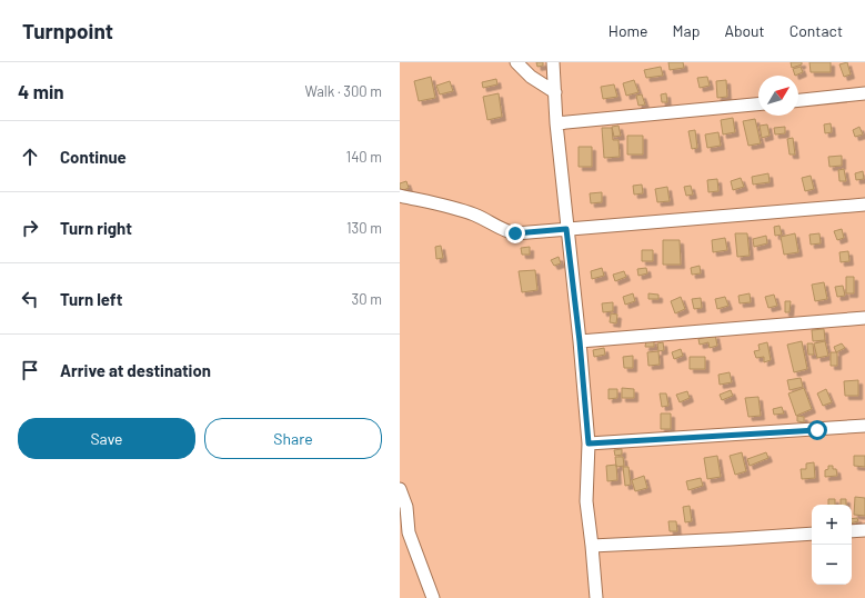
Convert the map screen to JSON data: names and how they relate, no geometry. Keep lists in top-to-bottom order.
{
  "north": "top right",
  "page": {
    "header": "Turnpoint",
    "nav": [
      "Home",
      "Map",
      "About",
      "Contact"
    ],
    "heading": ["4 min", "Walk · 300 m"],
    "list": [
      ["Continue", "140 m"],
      ["Turn right", "130 m"],
      ["Turn left", "30 m"],
      "Arrive at destination"
    ],
    "buttons": ["Save", "Share"],
    "map_buttons": ["+", "−"]
  }
}
